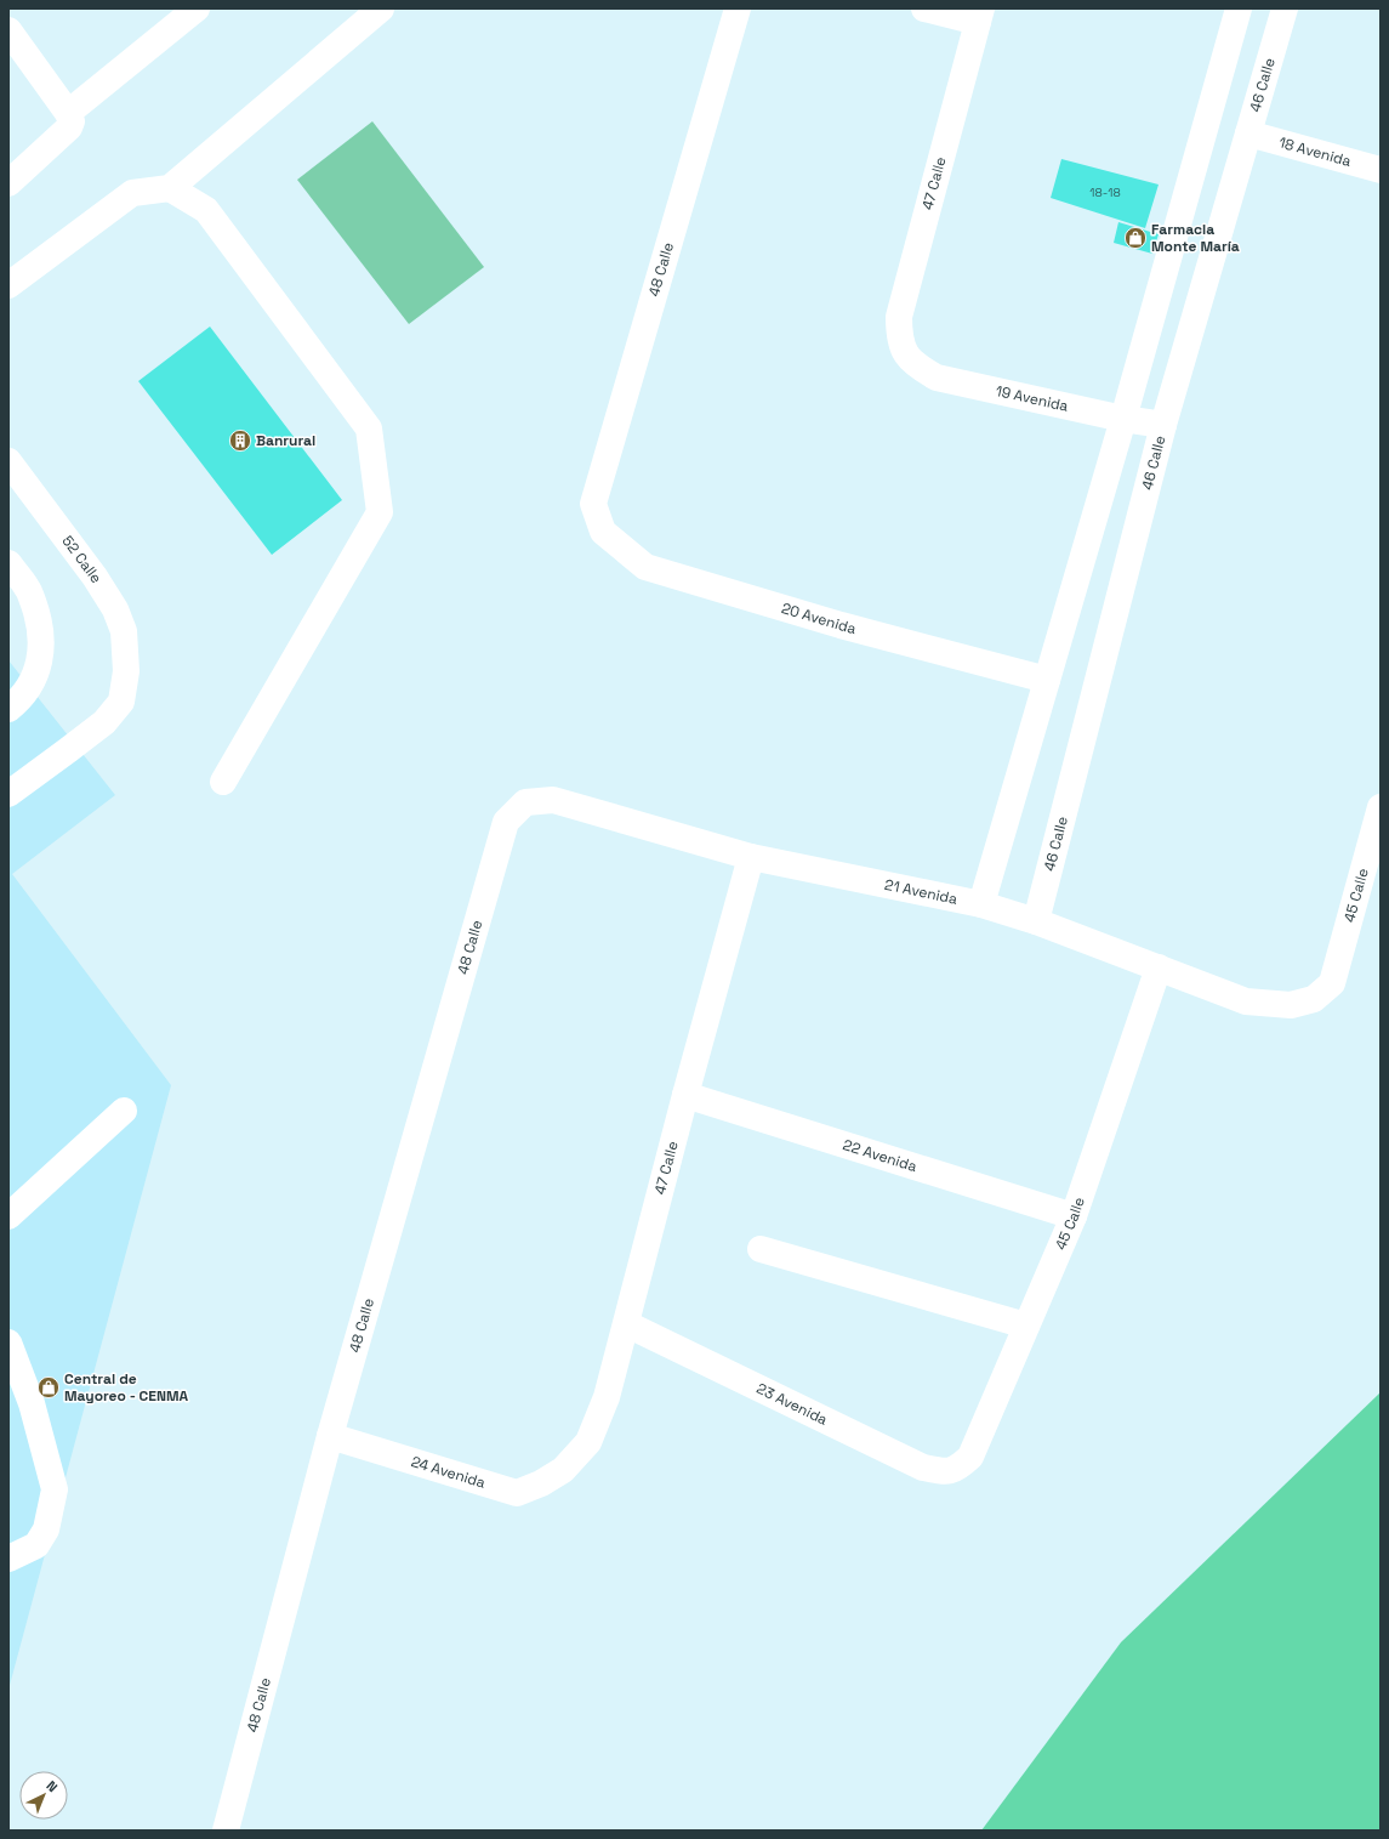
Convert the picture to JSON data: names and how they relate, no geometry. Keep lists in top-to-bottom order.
{
  "streets": {
    "street": [
      "46 Calle",
      "18 Avenida",
      "47 Calle",
      "48 Calle",
      "19 Avenida",
      "52 Calle",
      "20 Avenida",
      "21 Avenida",
      "45 Calle",
      "22 Avenida",
      "23 Avenida",
      "24 Avenida"
    ]
  },
  "crossings": [
    ["46 Calle", "18 Avenida"],
    ["46 Calle", "19 Avenida"],
    ["46 Calle", "21 Avenida"],
    ["47 Calle", "19 Avenida"],
    ["47 Calle", "21 Avenida"],
    ["47 Calle", "22 Avenida"],
    ["47 Calle", "23 Avenida"],
    ["47 Calle", "24 Avenida"],
    ["48 Calle", "20 Avenida"],
    ["48 Calle", "21 Avenida"],
    ["48 Calle", "24 Avenida"],
    ["21 Avenida", "45 Calle"],
    ["45 Calle", "22 Avenida"],
    ["45 Calle", "23 Avenida"]
  ],
  "places": {
    "shop": ["Farmacia Monte María", "Central de Mayoreo - CENMA"],
    "building": ["Banrural"]
  },
  "house_numbers": ["18-18"],
  "north": "top right"
}
